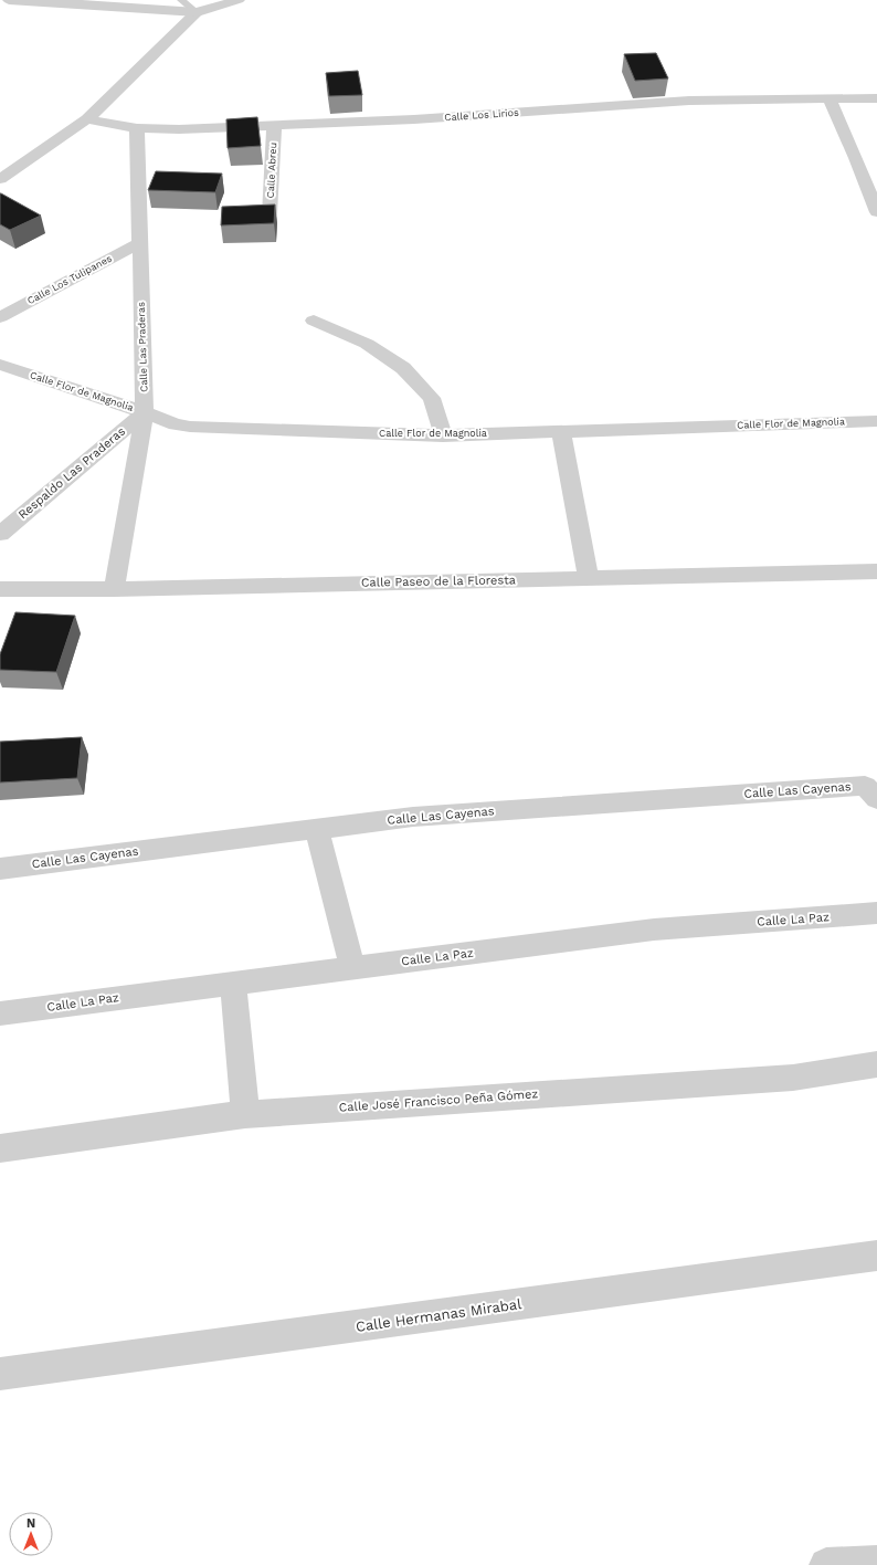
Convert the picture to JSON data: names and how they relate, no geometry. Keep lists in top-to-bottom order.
{
  "streets": {
    "street": [
      "Calle Los Lirios",
      "Calle Abreu",
      "Calle Los Tulipanes",
      "Calle Las Praderas",
      "Calle Flor de Magnolia",
      "Respaldo Las Praderas",
      "Calle Paseo de la Floresta",
      "Calle Las Cayenas",
      "Calle La Paz",
      "Calle José Francisco Peña Gómez",
      "Calle Hermanas Mirabal"
    ]
  },
  "crossings": [
    ["Calle Los Lirios", "Calle Abreu"],
    ["Calle Los Lirios", "Calle Las Praderas"],
    ["Calle Los Tulipanes", "Calle Las Praderas"],
    ["Calle Las Praderas", "Calle Flor de Magnolia"],
    ["Calle Las Praderas", "Respaldo Las Praderas"],
    ["Calle Las Praderas", "Calle Paseo de la Floresta"],
    ["Calle Flor de Magnolia", "Respaldo Las Praderas"]
  ],
  "north": "top"
}
